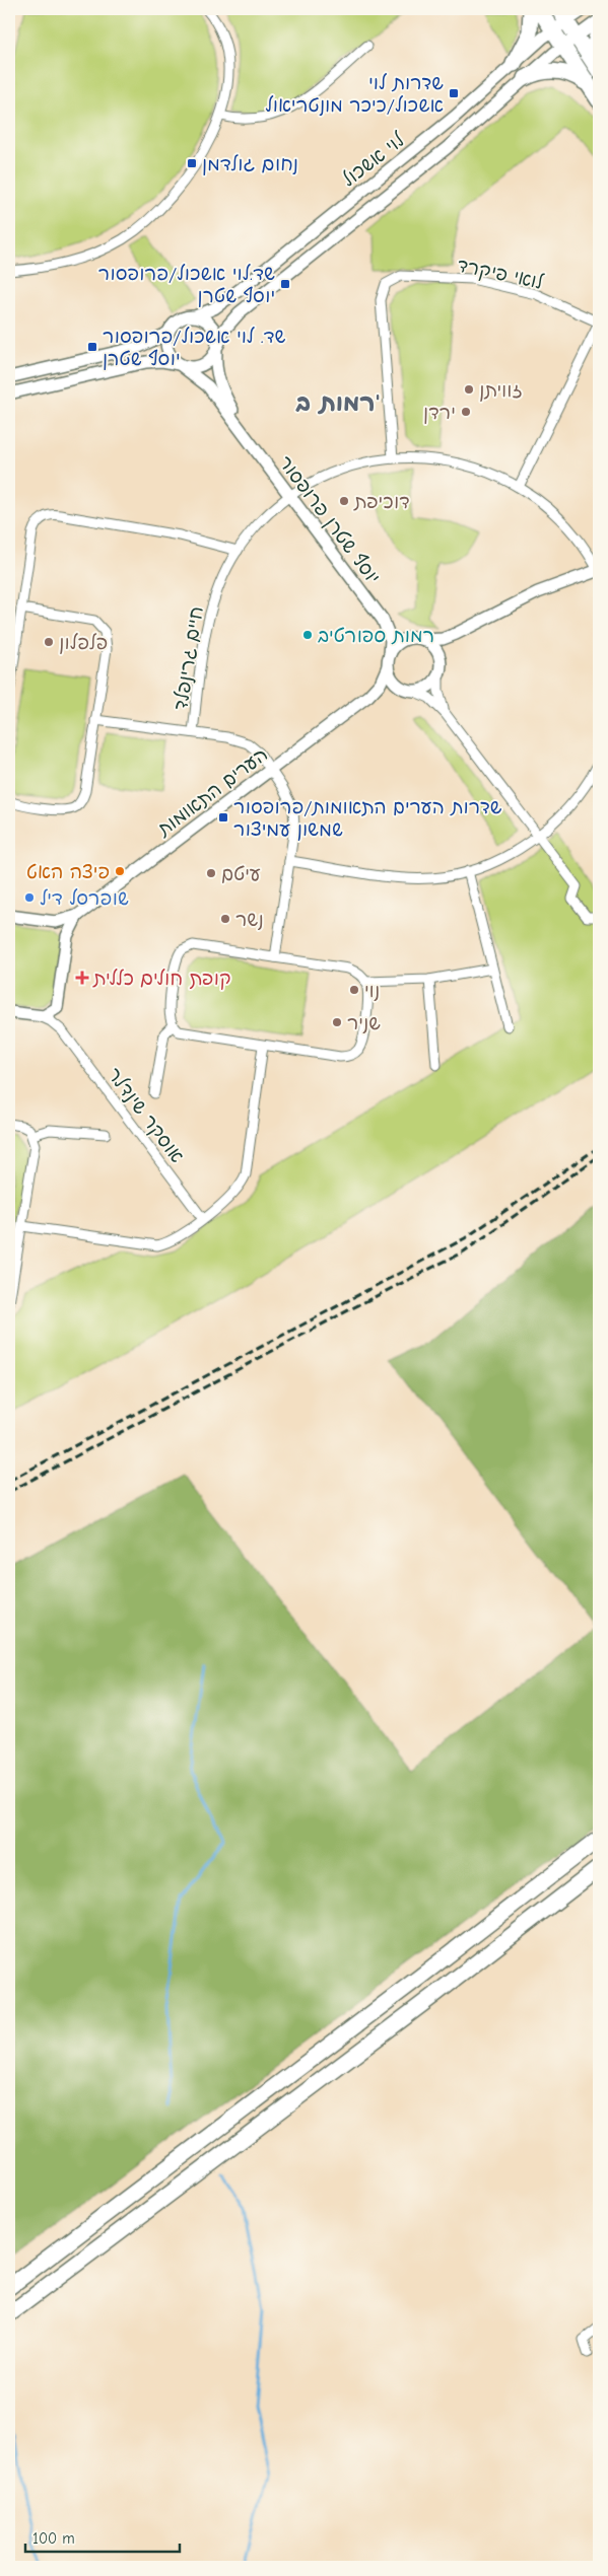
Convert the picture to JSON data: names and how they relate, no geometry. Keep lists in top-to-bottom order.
{
  "streets": {
    "street": [
      "לוי אשכול",
      "לואי פיקרד",
      "יוסף שטרן פרופסור",
      "חיים גרינפלד",
      "הערים התאומות",
      "אוסקר שינדלר"
    ]
  },
  "crossings": [
    ["לואי פיקרד", "חיים גרינפלד"],
    ["יוסף שטרן פרופסור", "חיים גרינפלד"],
    ["חיים גרינפלד", "הערים התאומות"]
  ],
  "districts": ["רמות ב'"],
  "places": {
    "transit": [
      "שדרות לוי אשכול/כיכר מונטריאול",
      "נחום גולדמן",
      "שד.לוי אשכול/פרופסור יוסף שטרן",
      "שד. לוי אשכול/פרופסור יוסף שטרן",
      "שדרות הערים התאומות/פרופסור שמשון עמיצור"
    ],
    "other": [
      "זוויתן",
      "ירדן",
      "דוכיפת",
      "רמות ספורטיב",
      "פלפלון",
      "פיצה האט",
      "עיטם",
      "שופרסל דיל",
      "נשר",
      "נוי",
      "שניר"
    ],
    "health": ["קופת חולים כללית"]
  },
  "scale_bar": "100 m"
}
